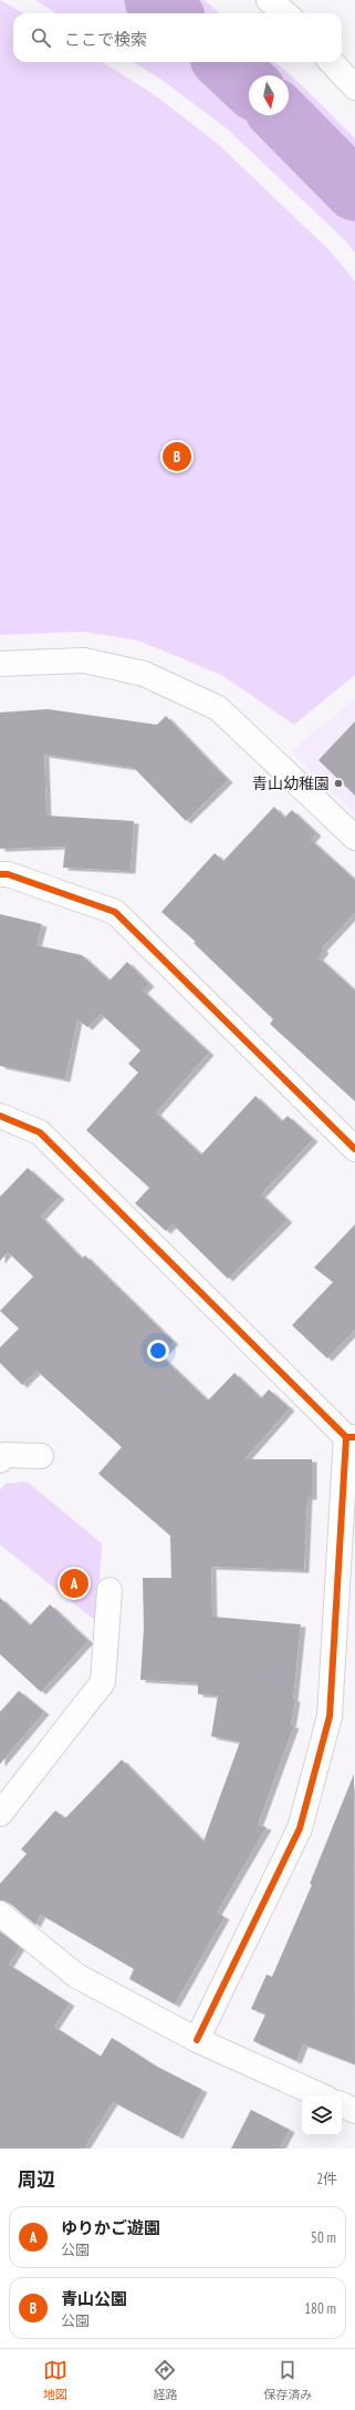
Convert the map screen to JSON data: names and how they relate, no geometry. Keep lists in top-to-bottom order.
{
  "places": ["青山幼稚園"],
  "north": "bottom",
  "page": {
    "search": "ここで検索",
    "pins": ["B", "A"],
    "heading": ["周辺", "2件"],
    "list": [
      {
        "mark": "A",
        "name": "ゆりかご遊園",
        "note": "公園",
        "value": "50 m"
      },
      {
        "mark": "B",
        "name": "青山公園",
        "note": "公園",
        "value": "180 m"
      }
    ],
    "nav": ["地図", "経路", "保存済み"]
  }
}
